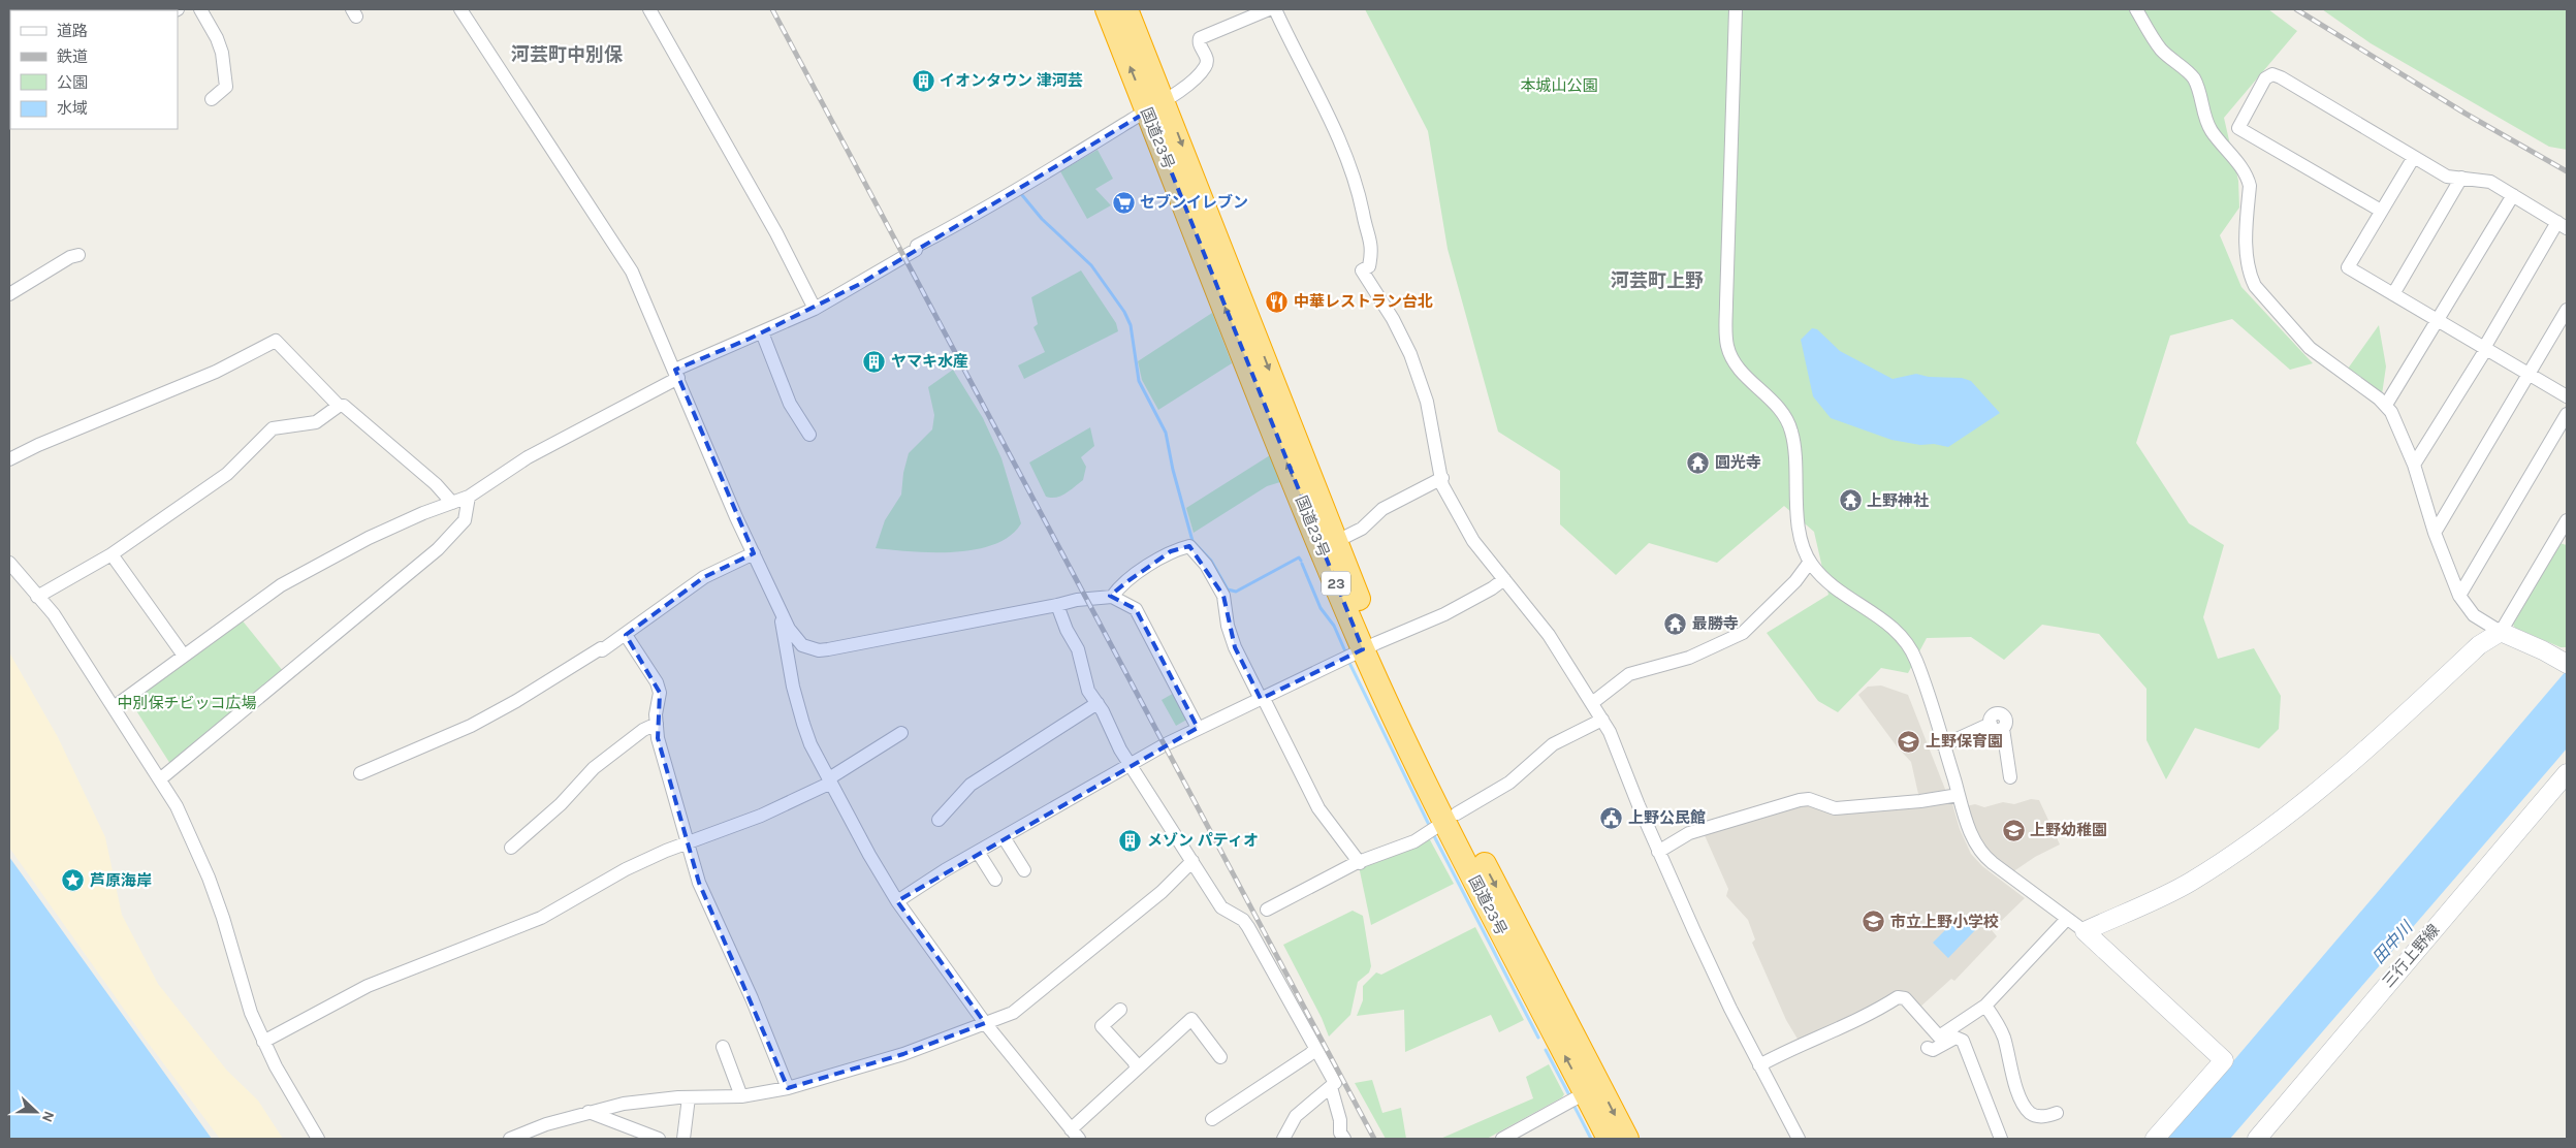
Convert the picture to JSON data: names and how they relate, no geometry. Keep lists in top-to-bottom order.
{
  "streets": {
    "highway": ["国道23号", "23"],
    "street": ["三行上野線"]
  },
  "districts": ["河芸町中別保", "河芸町上野"],
  "water": ["田中川"],
  "parks": ["本城山公園", "中別保チビッコ広場"],
  "places": {
    "building": ["イオンタウン 津河芸", "ヤマキ水産", "メゾン パティオ"],
    "supermarket": ["セブンイレブン"],
    "restaurant": ["中華レストラン台北"],
    "temple": ["圓光寺", "上野神社", "最勝寺"],
    "school or university": ["上野保育園", "上野幼稚園", "市立上野小学校"],
    "public building": ["上野公民館"],
    "place": ["芦原海岸"]
  },
  "legend": [
    "道路",
    "鉄道",
    "公園",
    "水域"
  ],
  "north": "right"
}
